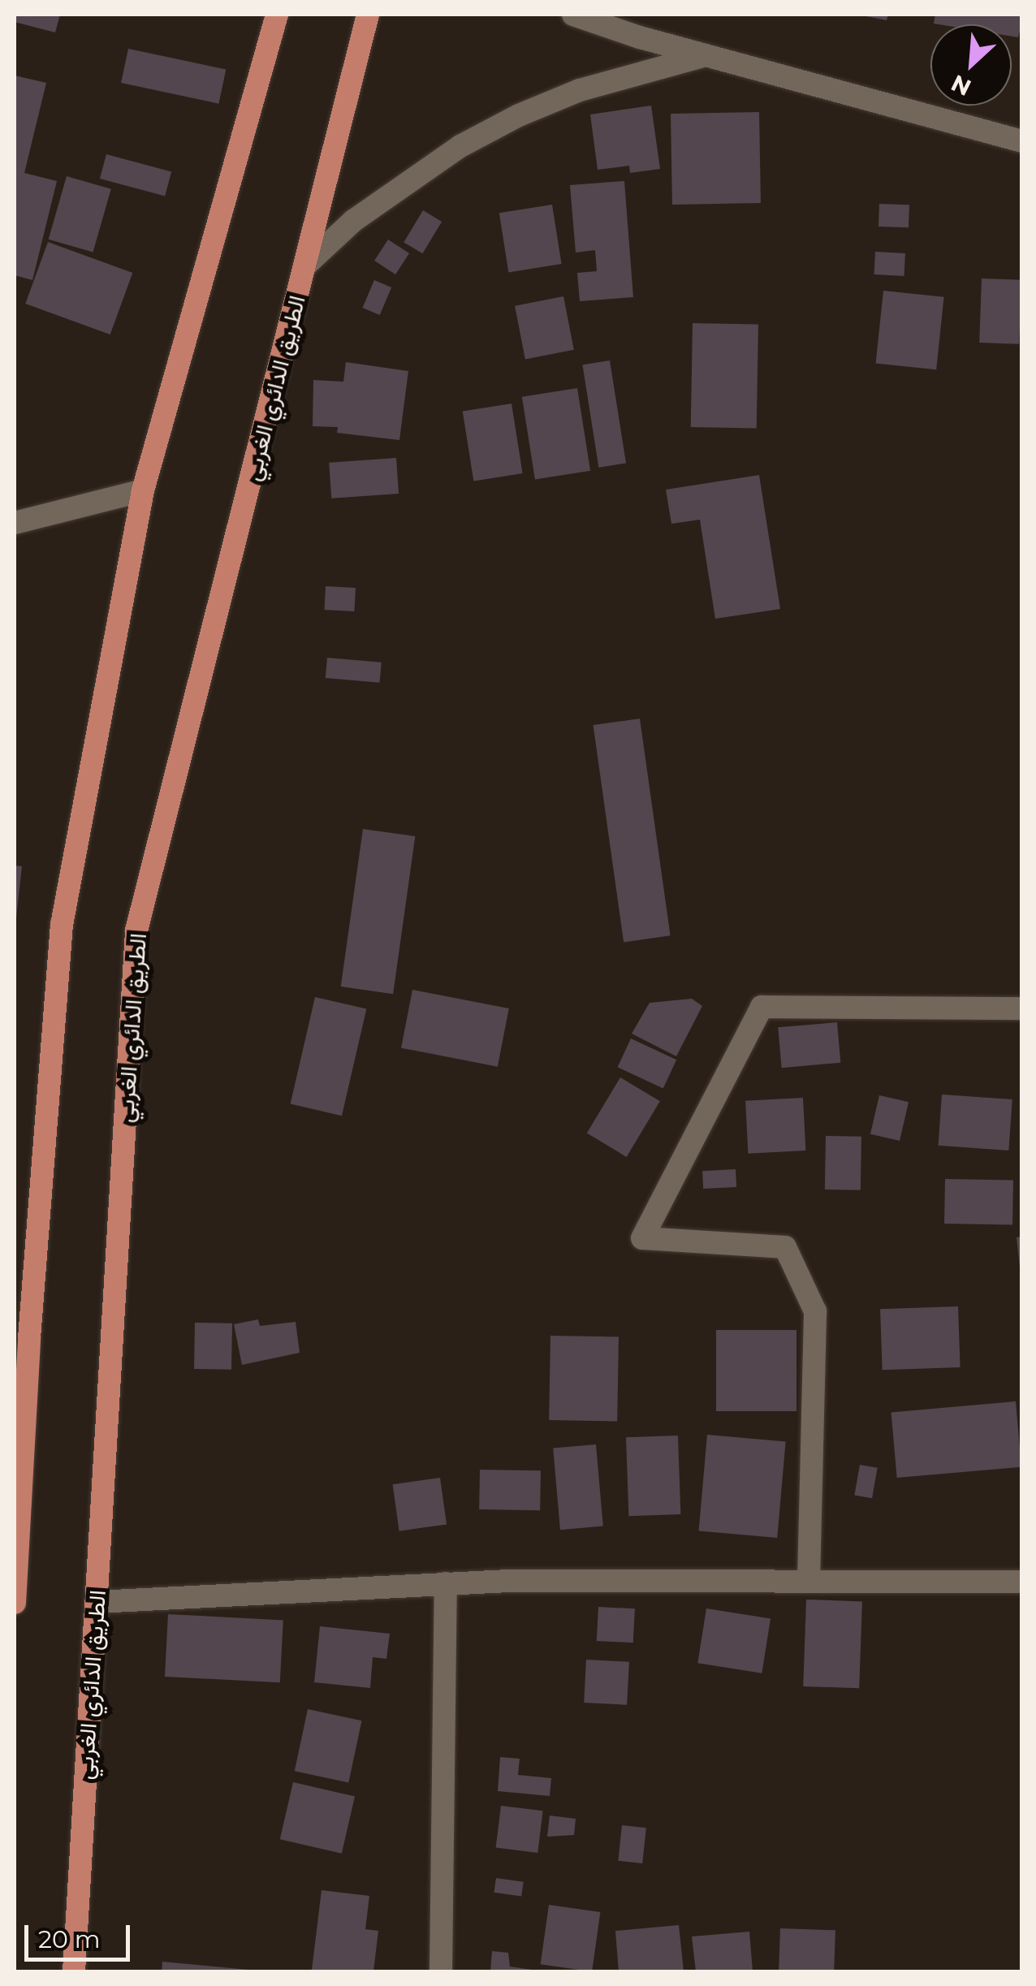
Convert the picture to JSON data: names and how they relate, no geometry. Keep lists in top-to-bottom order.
{
  "streets": {
    "main road": ["الطريق الدائري الغربي"]
  },
  "scale_bar": "20 m",
  "north": "bottom left"
}
